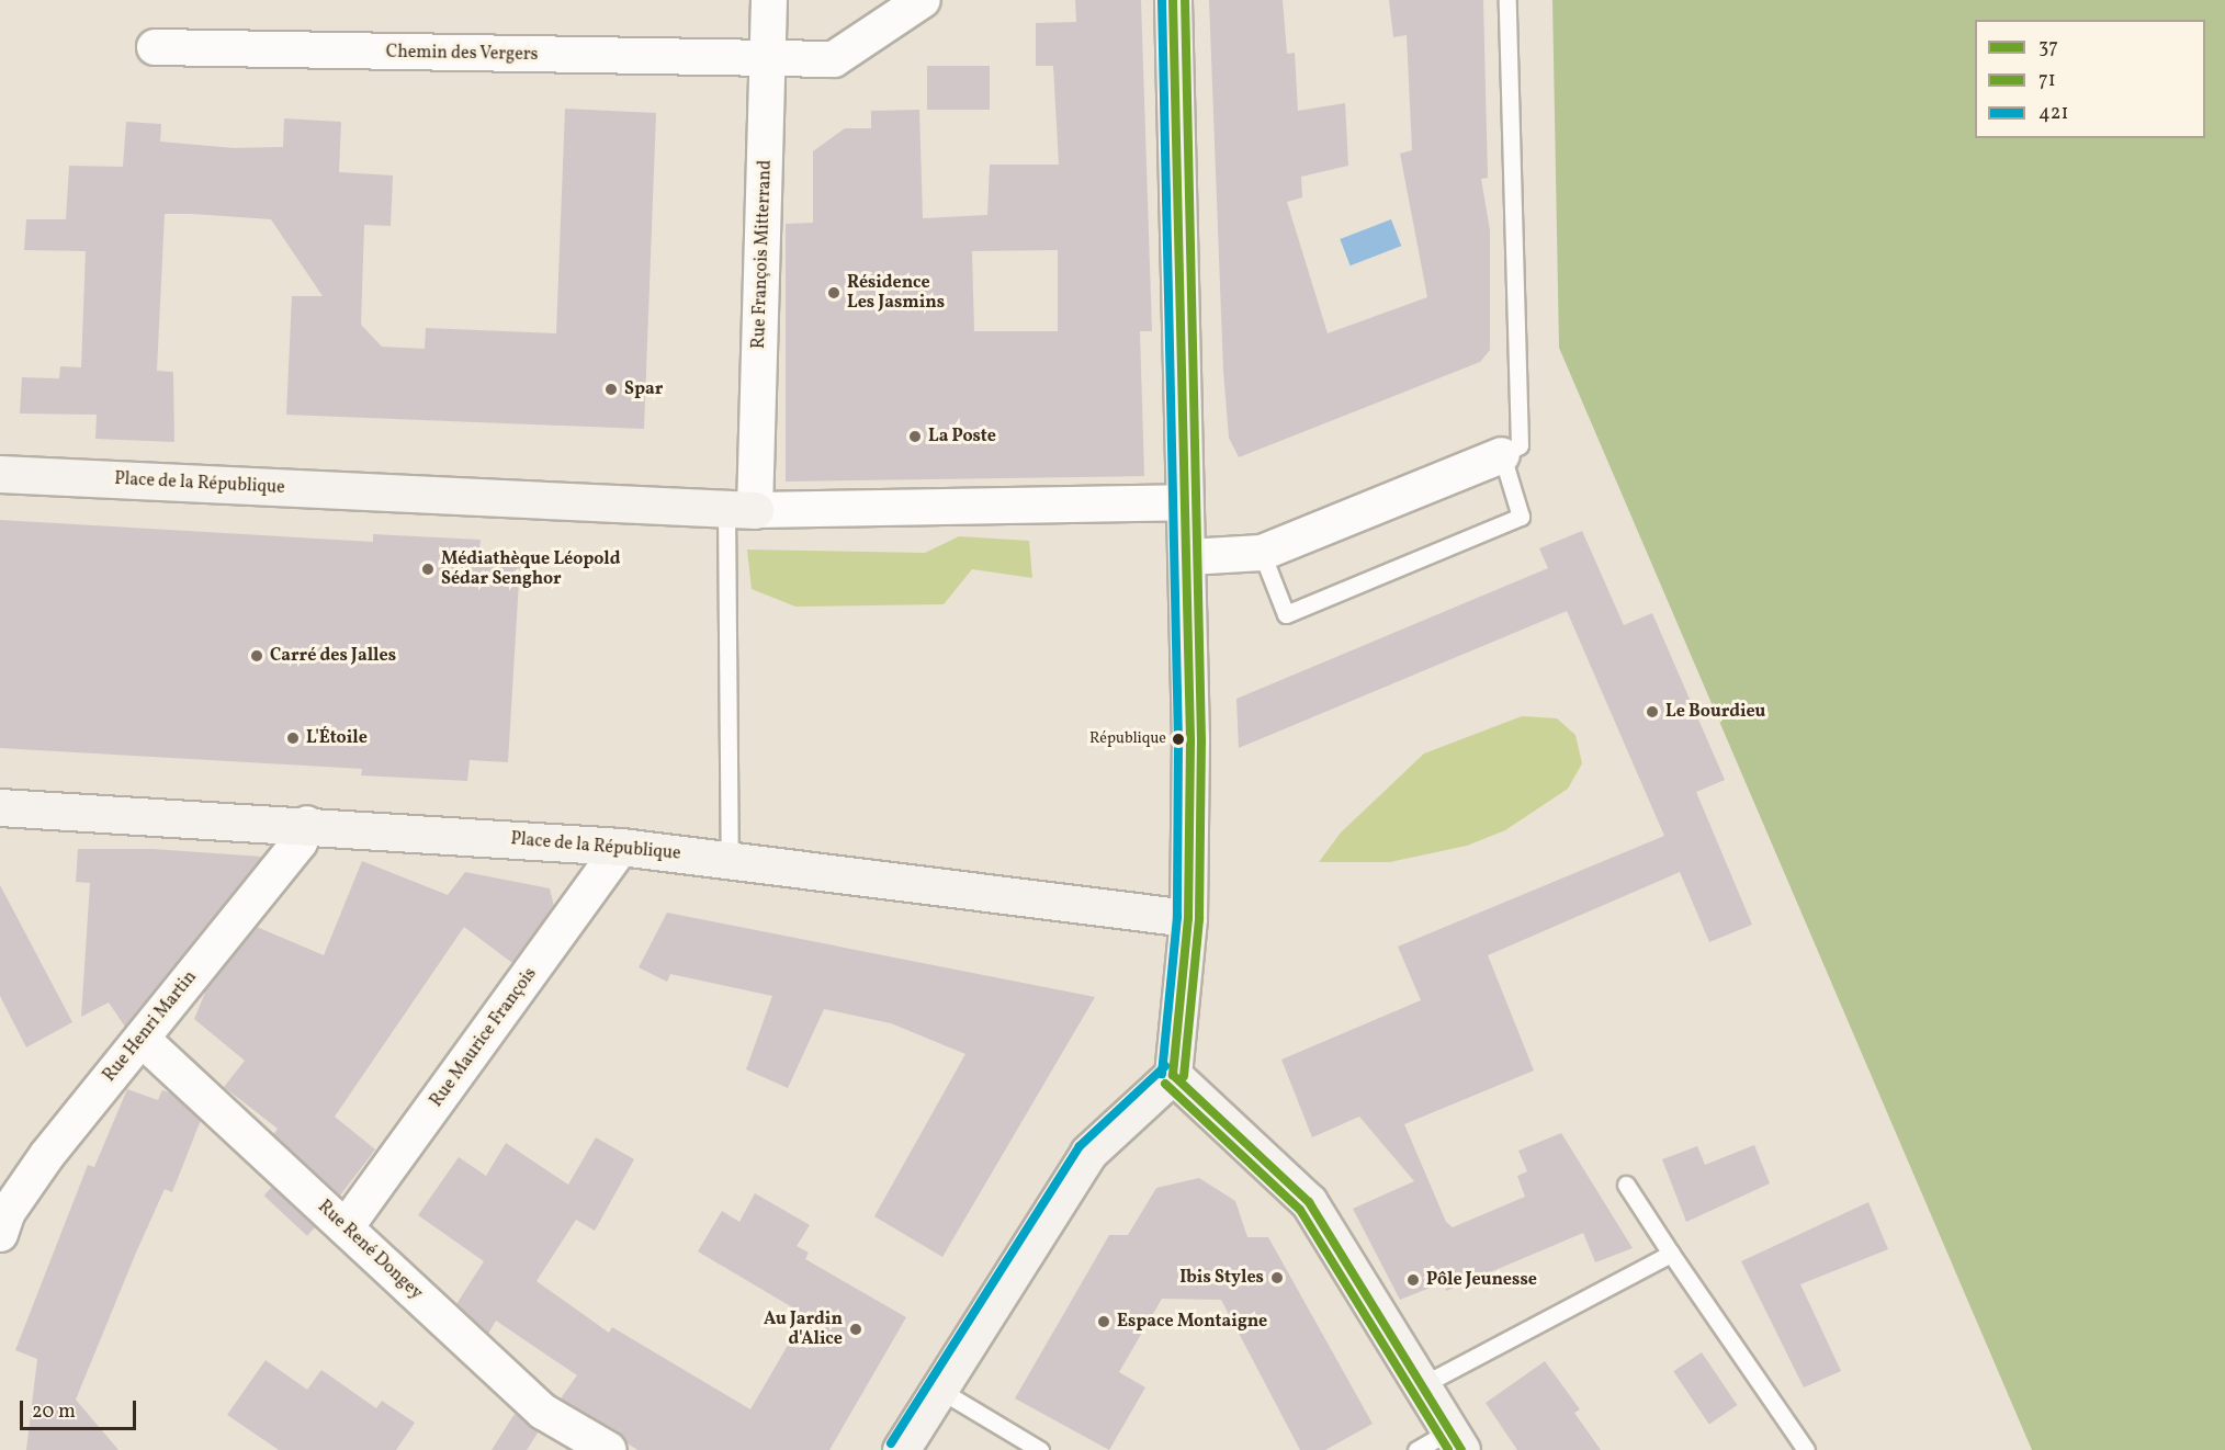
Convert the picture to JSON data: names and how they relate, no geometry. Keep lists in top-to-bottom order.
{
  "streets": {
    "main road": ["Place de la République"],
    "street": [
      "Chemin des Vergers",
      "Rue François Mitterrand",
      "Rue Henri Martin",
      "Rue Maurice François",
      "Rue René Dongey"
    ]
  },
  "crossings": [
    ["Chemin des Vergers", "Rue François Mitterrand"],
    ["Rue François Mitterrand", "Place de la République"],
    ["Place de la République", "Rue Henri Martin"],
    ["Place de la République", "Rue Maurice François"],
    ["Rue Henri Martin", "Rue René Dongey"],
    ["Rue Maurice François", "Rue René Dongey"]
  ],
  "places": [
    "Résidence Les Jasmins",
    "Spar",
    "La Poste",
    "Médiathèque Léopold Sédar Senghor",
    "Carré des Jalles",
    "Le Bourdieu",
    "L'Étoile",
    "République",
    "Ibis Styles",
    "Pôle Jeunesse",
    "Espace Montaigne",
    "Au Jardin d'Alice"
  ],
  "lines": ["transit line 37", "transit line 71", "transit line 421"],
  "legend": ["37", "71", "421"],
  "scale_bar": "20 m"
}
